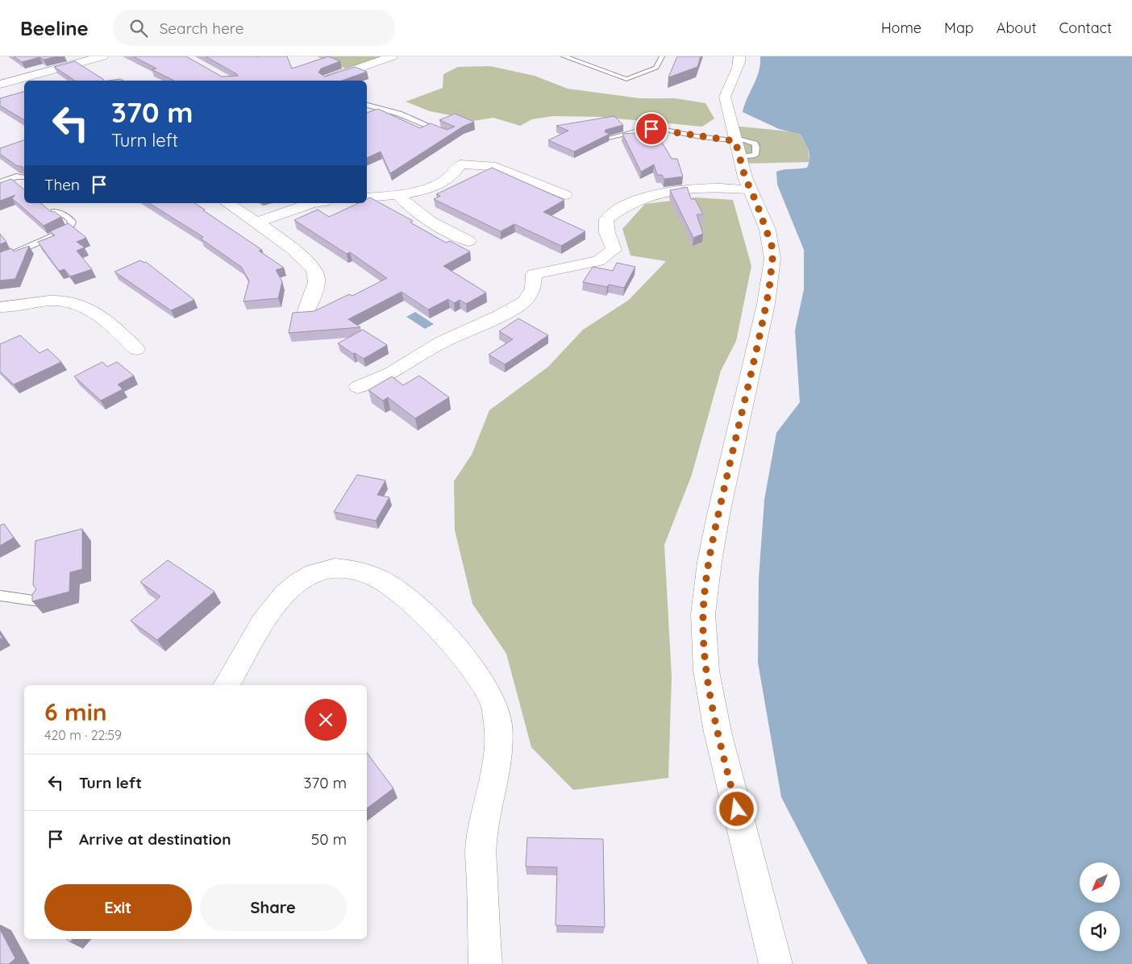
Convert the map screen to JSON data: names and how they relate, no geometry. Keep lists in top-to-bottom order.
{
  "north": "bottom left",
  "page": {
    "header": "Beeline",
    "search": "Search here",
    "nav": [
      "Home",
      "Map",
      "About",
      "Contact"
    ],
    "turn": ["370 m", "Turn left"],
    "then": "Then",
    "heading": ["6 min", "420 m · 22:59"],
    "list": [
      {
        "name": "Turn left",
        "value": "370 m"
      },
      {
        "name": "Arrive at destination",
        "value": "50 m"
      }
    ],
    "buttons": ["Exit", "Share"]
  }
}
